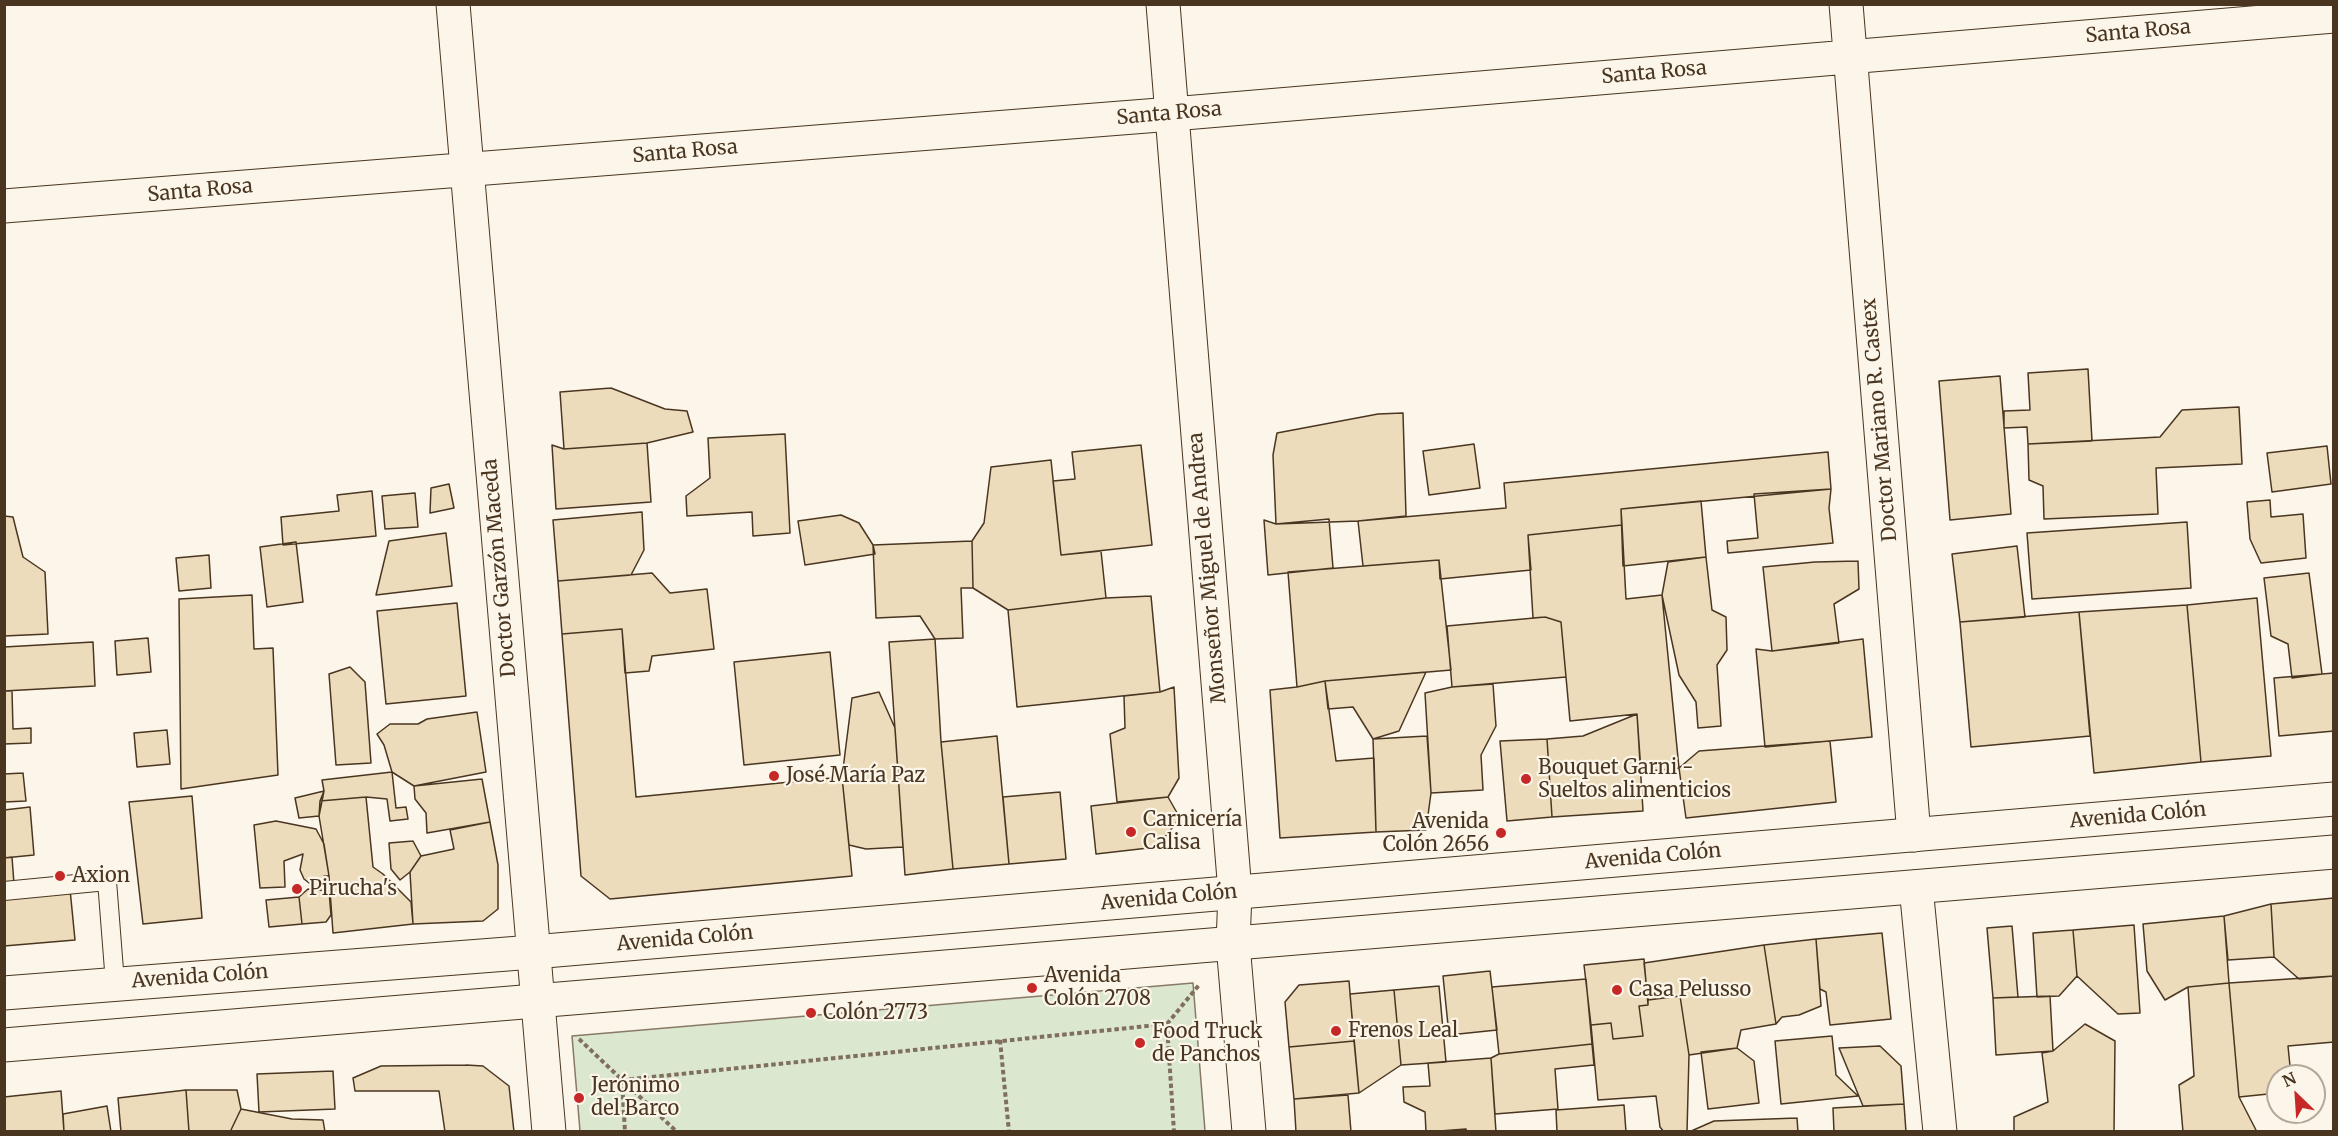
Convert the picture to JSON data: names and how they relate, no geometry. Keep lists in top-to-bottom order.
{
  "streets": {
    "main road": [
      "Santa Rosa",
      "Doctor Mariano R. Castex",
      "Doctor Garzón Maceda",
      "Monseñor Miguel de Andrea",
      "Avenida Colón"
    ]
  },
  "crossings": [
    ["Santa Rosa", "Doctor Mariano R. Castex"],
    ["Santa Rosa", "Doctor Garzón Maceda"],
    ["Santa Rosa", "Monseñor Miguel de Andrea"],
    ["Doctor Mariano R. Castex", "Avenida Colón"],
    ["Doctor Garzón Maceda", "Avenida Colón"],
    ["Monseñor Miguel de Andrea", "Avenida Colón"]
  ],
  "places": [
    "José María Paz",
    "Bouquet Garni - Sueltos alimenticios",
    "Carnicería Calisa",
    "Avenida Colón 2656",
    "Axion",
    "Pirucha's",
    "Avenida Colón 2708",
    "Casa Pelusso",
    "Colón 2773",
    "Frenos Leal",
    "Food Truck de Panchos",
    "Jerónimo del Barco"
  ],
  "north": "top left"
}
